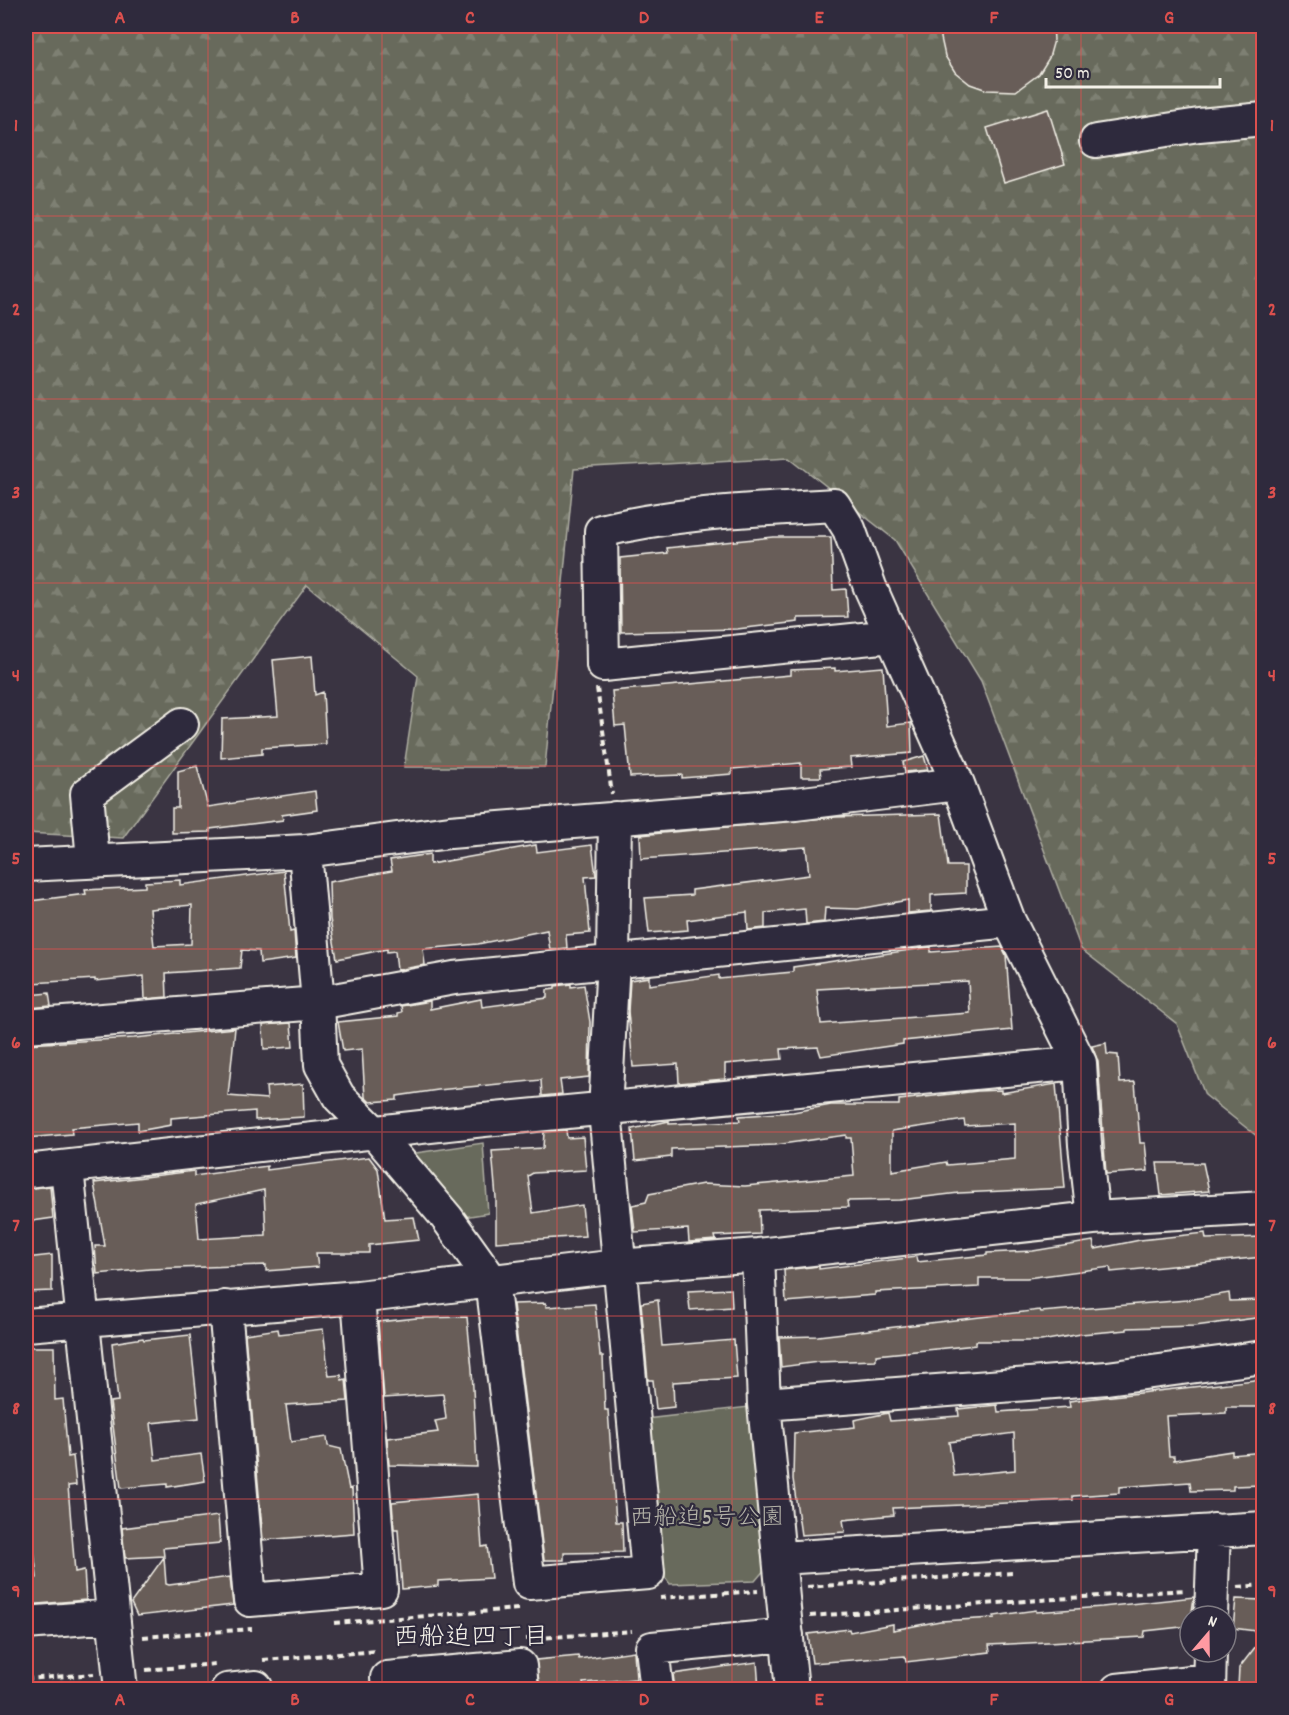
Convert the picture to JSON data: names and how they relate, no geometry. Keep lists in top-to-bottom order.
{
  "districts": ["西船迫四丁目"],
  "parks": ["西船迫5号公園"],
  "scale_bar": "50 m",
  "north": "top",
  "grid": {
    "columns": [
      "A",
      "B",
      "C",
      "D",
      "E",
      "F",
      "G"
    ],
    "rows": [
      "1",
      "2",
      "3",
      "4",
      "5",
      "6",
      "7",
      "8",
      "9"
    ]
  }
}
